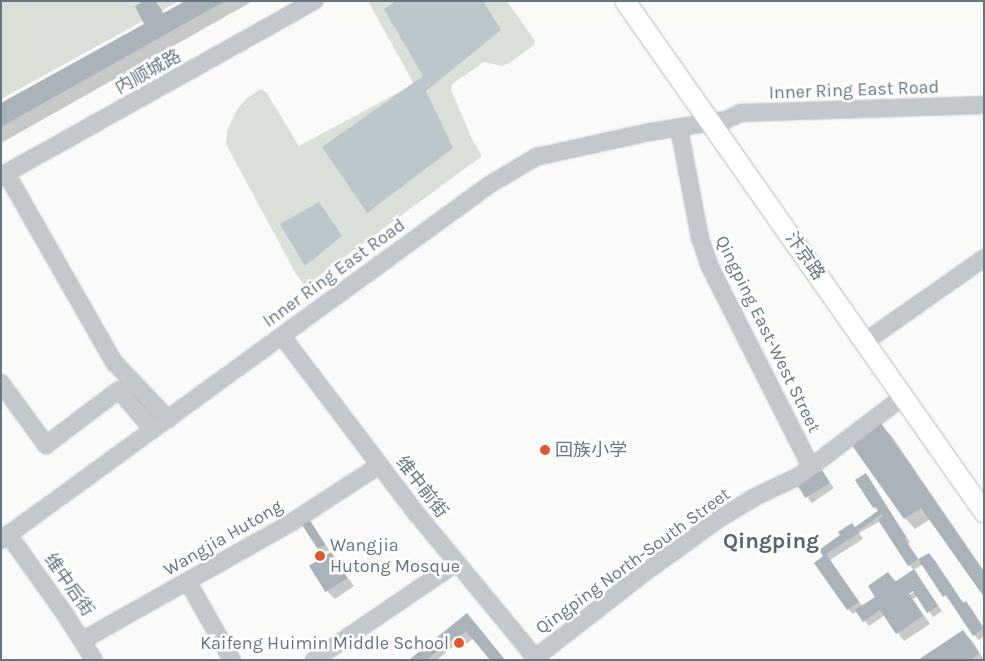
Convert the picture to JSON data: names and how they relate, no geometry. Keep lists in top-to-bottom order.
{
  "streets": {
    "main road": ["汴京路"],
    "street": [
      "内顺城路",
      "Inner Ring East Road",
      "Qingping East-West Street",
      "维中前街",
      "Wangjia Hutong",
      "Qingping North-South Street",
      "维中后街"
    ]
  },
  "crossings": [
    ["Inner Ring East Road", "汴京路"],
    ["Inner Ring East Road", "Qingping East-West Street"],
    ["Inner Ring East Road", "维中前街"],
    ["Inner Ring East Road", "维中后街"],
    ["汴京路", "Qingping North-South Street"],
    ["Qingping East-West Street", "Qingping North-South Street"],
    ["维中前街", "Wangjia Hutong"],
    ["维中前街", "Qingping North-South Street"],
    ["Wangjia Hutong", "维中后街"]
  ],
  "districts": ["Qingping"],
  "places": ["回族小学", "Wangjia Hutong Mosque", "Kaifeng Huimin Middle School"]
}
